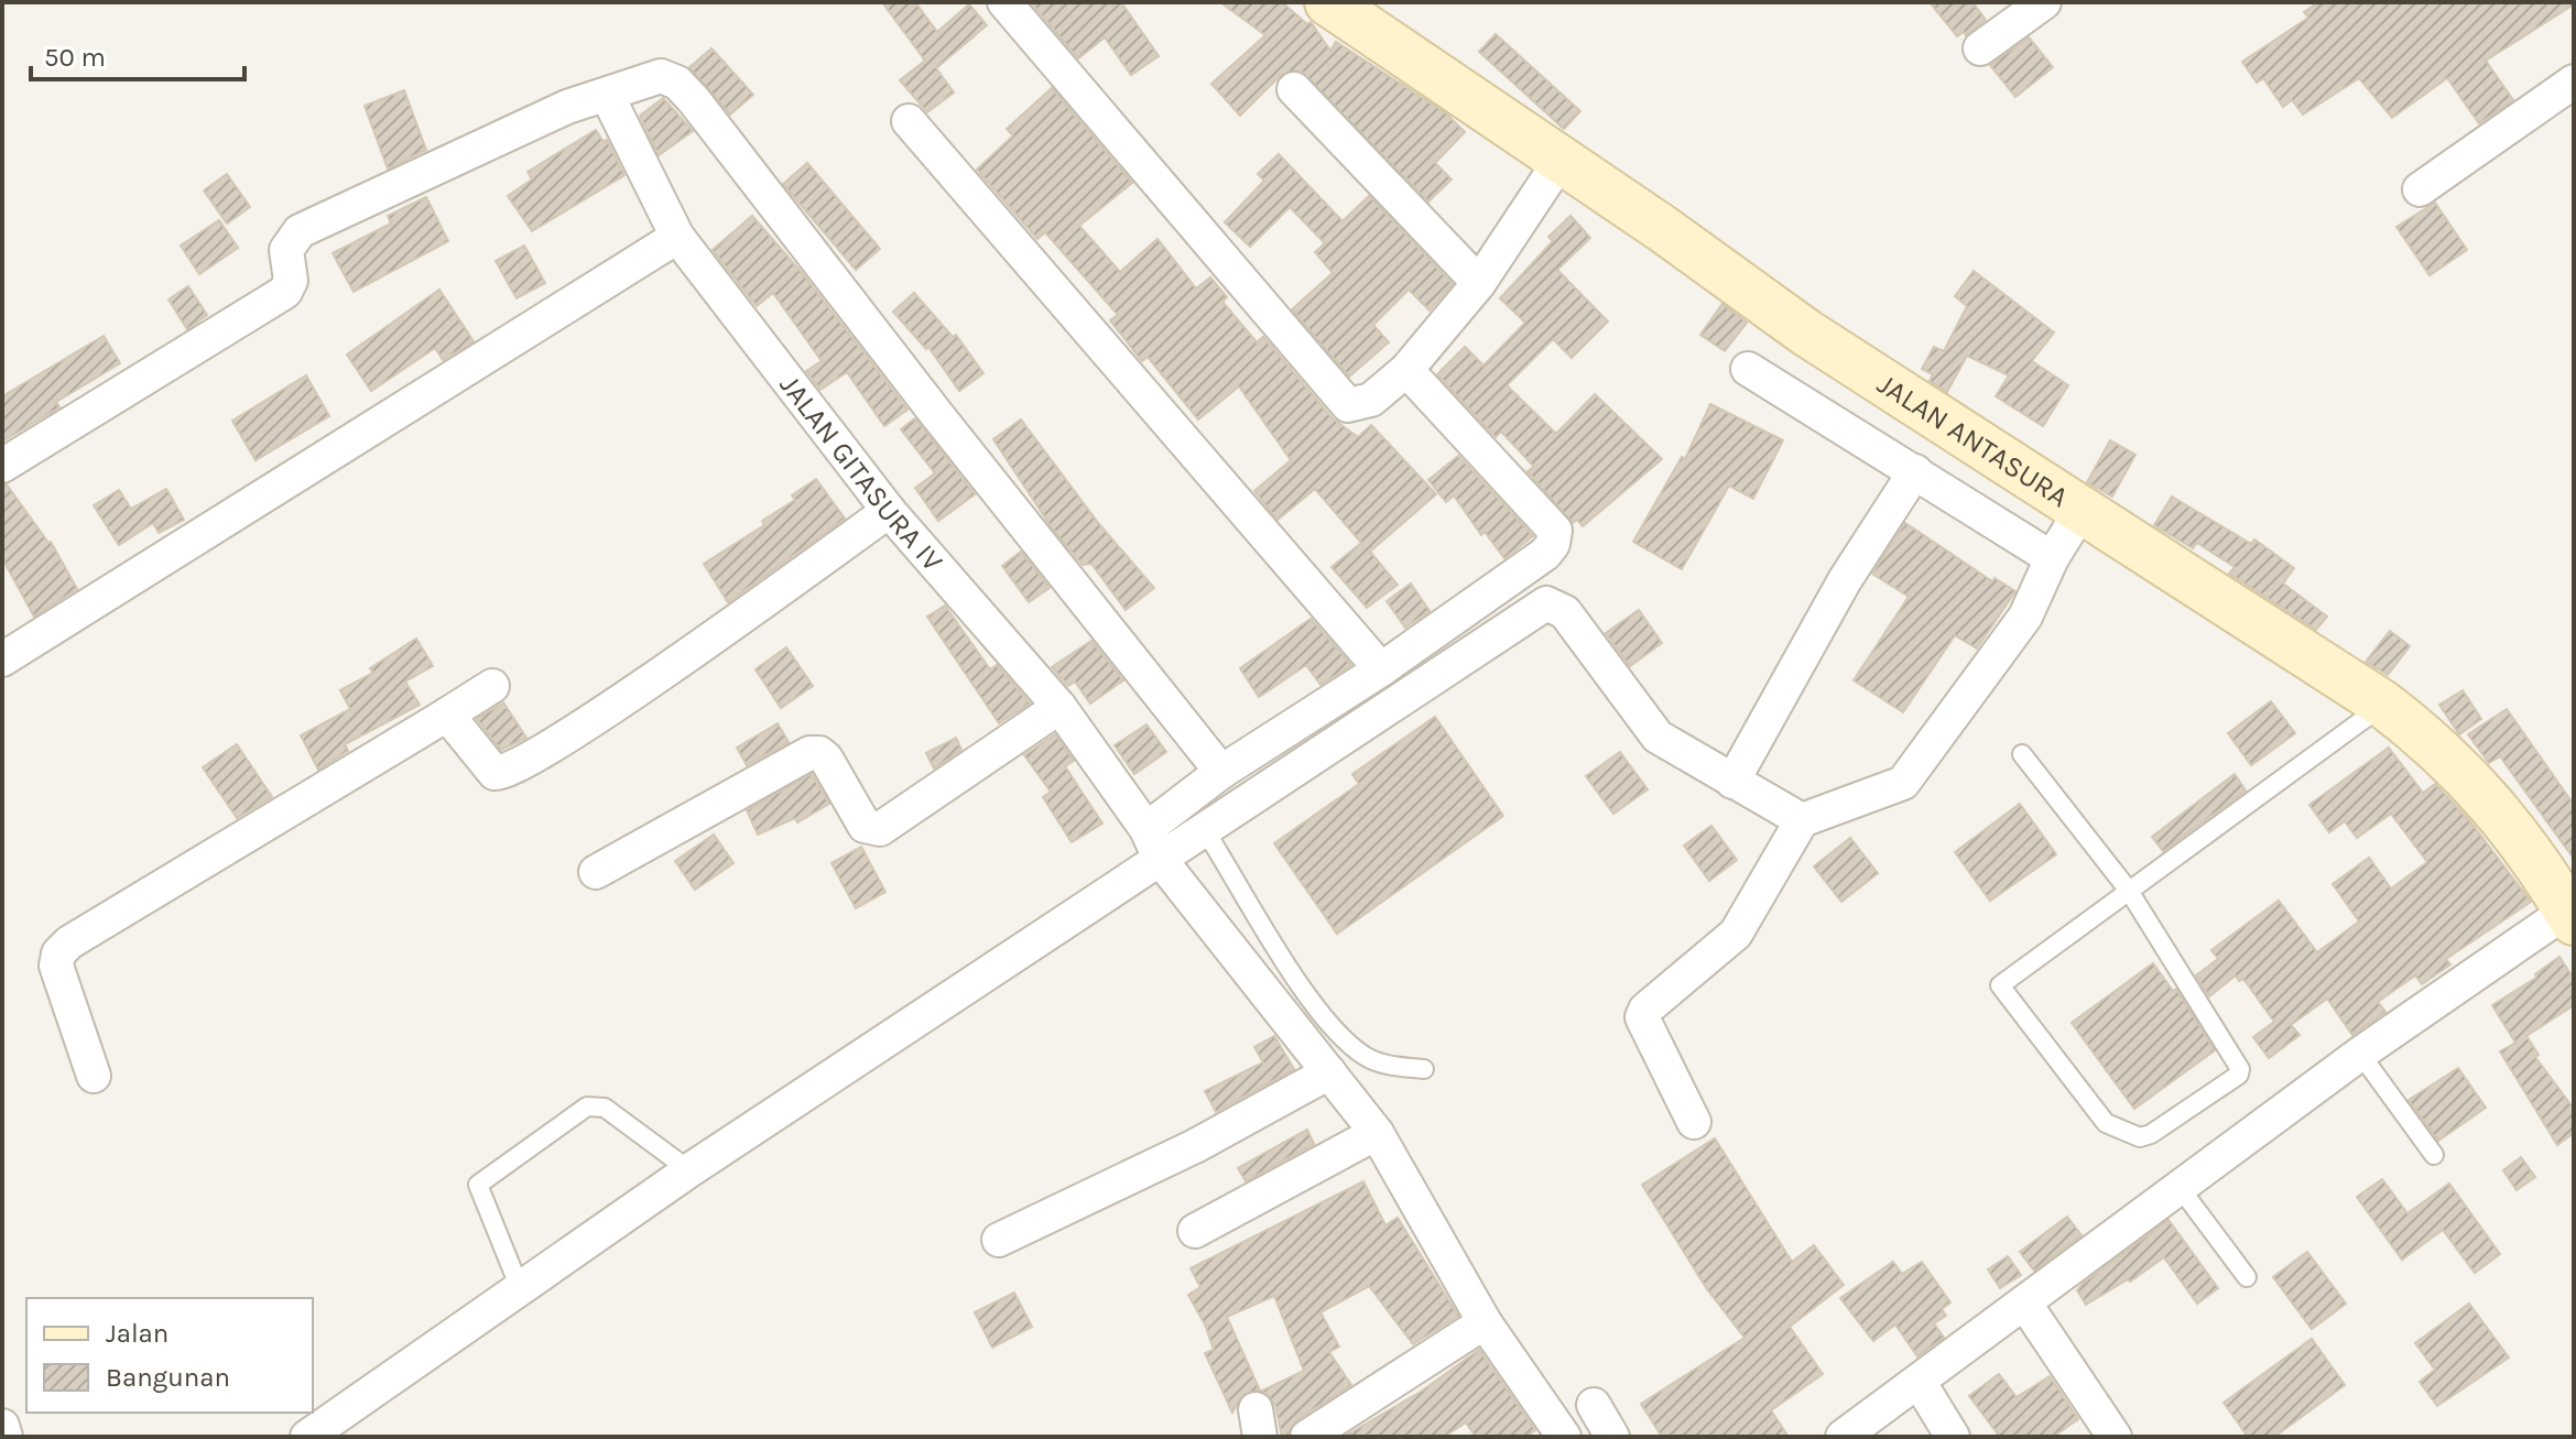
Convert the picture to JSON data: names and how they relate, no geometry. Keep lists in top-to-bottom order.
{
  "streets": {
    "main road": ["JALAN ANTASURA"],
    "street": ["JALAN GITASURA IV"]
  },
  "legend": ["Jalan", "Bangunan"],
  "scale_bar": "50 m"
}
